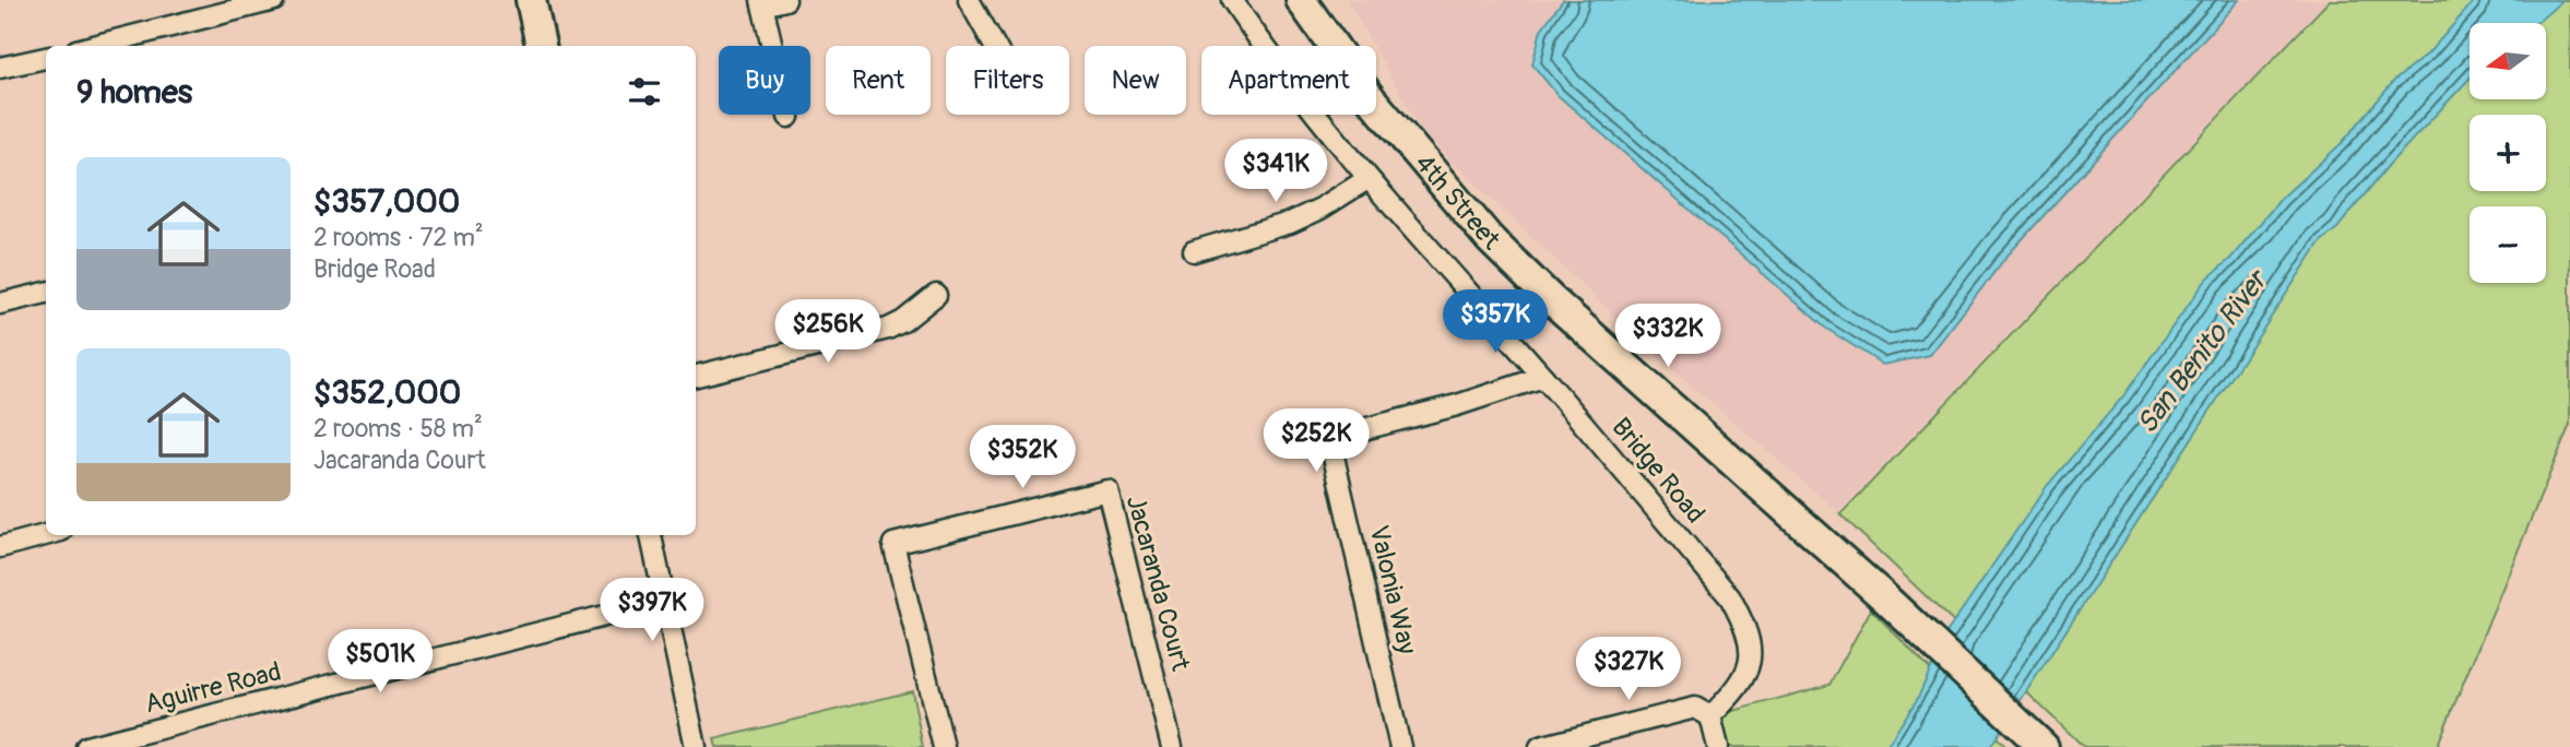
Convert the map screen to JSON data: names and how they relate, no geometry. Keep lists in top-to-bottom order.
{
  "streets": {
    "main road": ["4th Street"],
    "street": [
      "Bridge Road",
      "Jacaranda Court",
      "Valonia Way",
      "Aguirre Road"
    ]
  },
  "crossings": [
    ["Bridge Road", "Valonia Way"]
  ],
  "water": ["San Benito River"],
  "north": "left",
  "page": {
    "map_buttons": ["+", "−"],
    "chip": [
      "Buy",
      "Rent",
      "Filters",
      "New",
      "Apartment"
    ],
    "heading": "9 homes",
    "list": [
      {
        "name": "$357,000",
        "note": "2 rooms · 72 m² · Bridge Road"
      },
      {
        "name": "$352,000",
        "note": "2 rooms · 58 m² · Jacaranda Court"
      }
    ],
    "price": [
      "$341K",
      "$357K",
      "$256K",
      "$332K",
      "$252K",
      "$352K",
      "$397K",
      "$501K",
      "$327K"
    ]
  }
}
